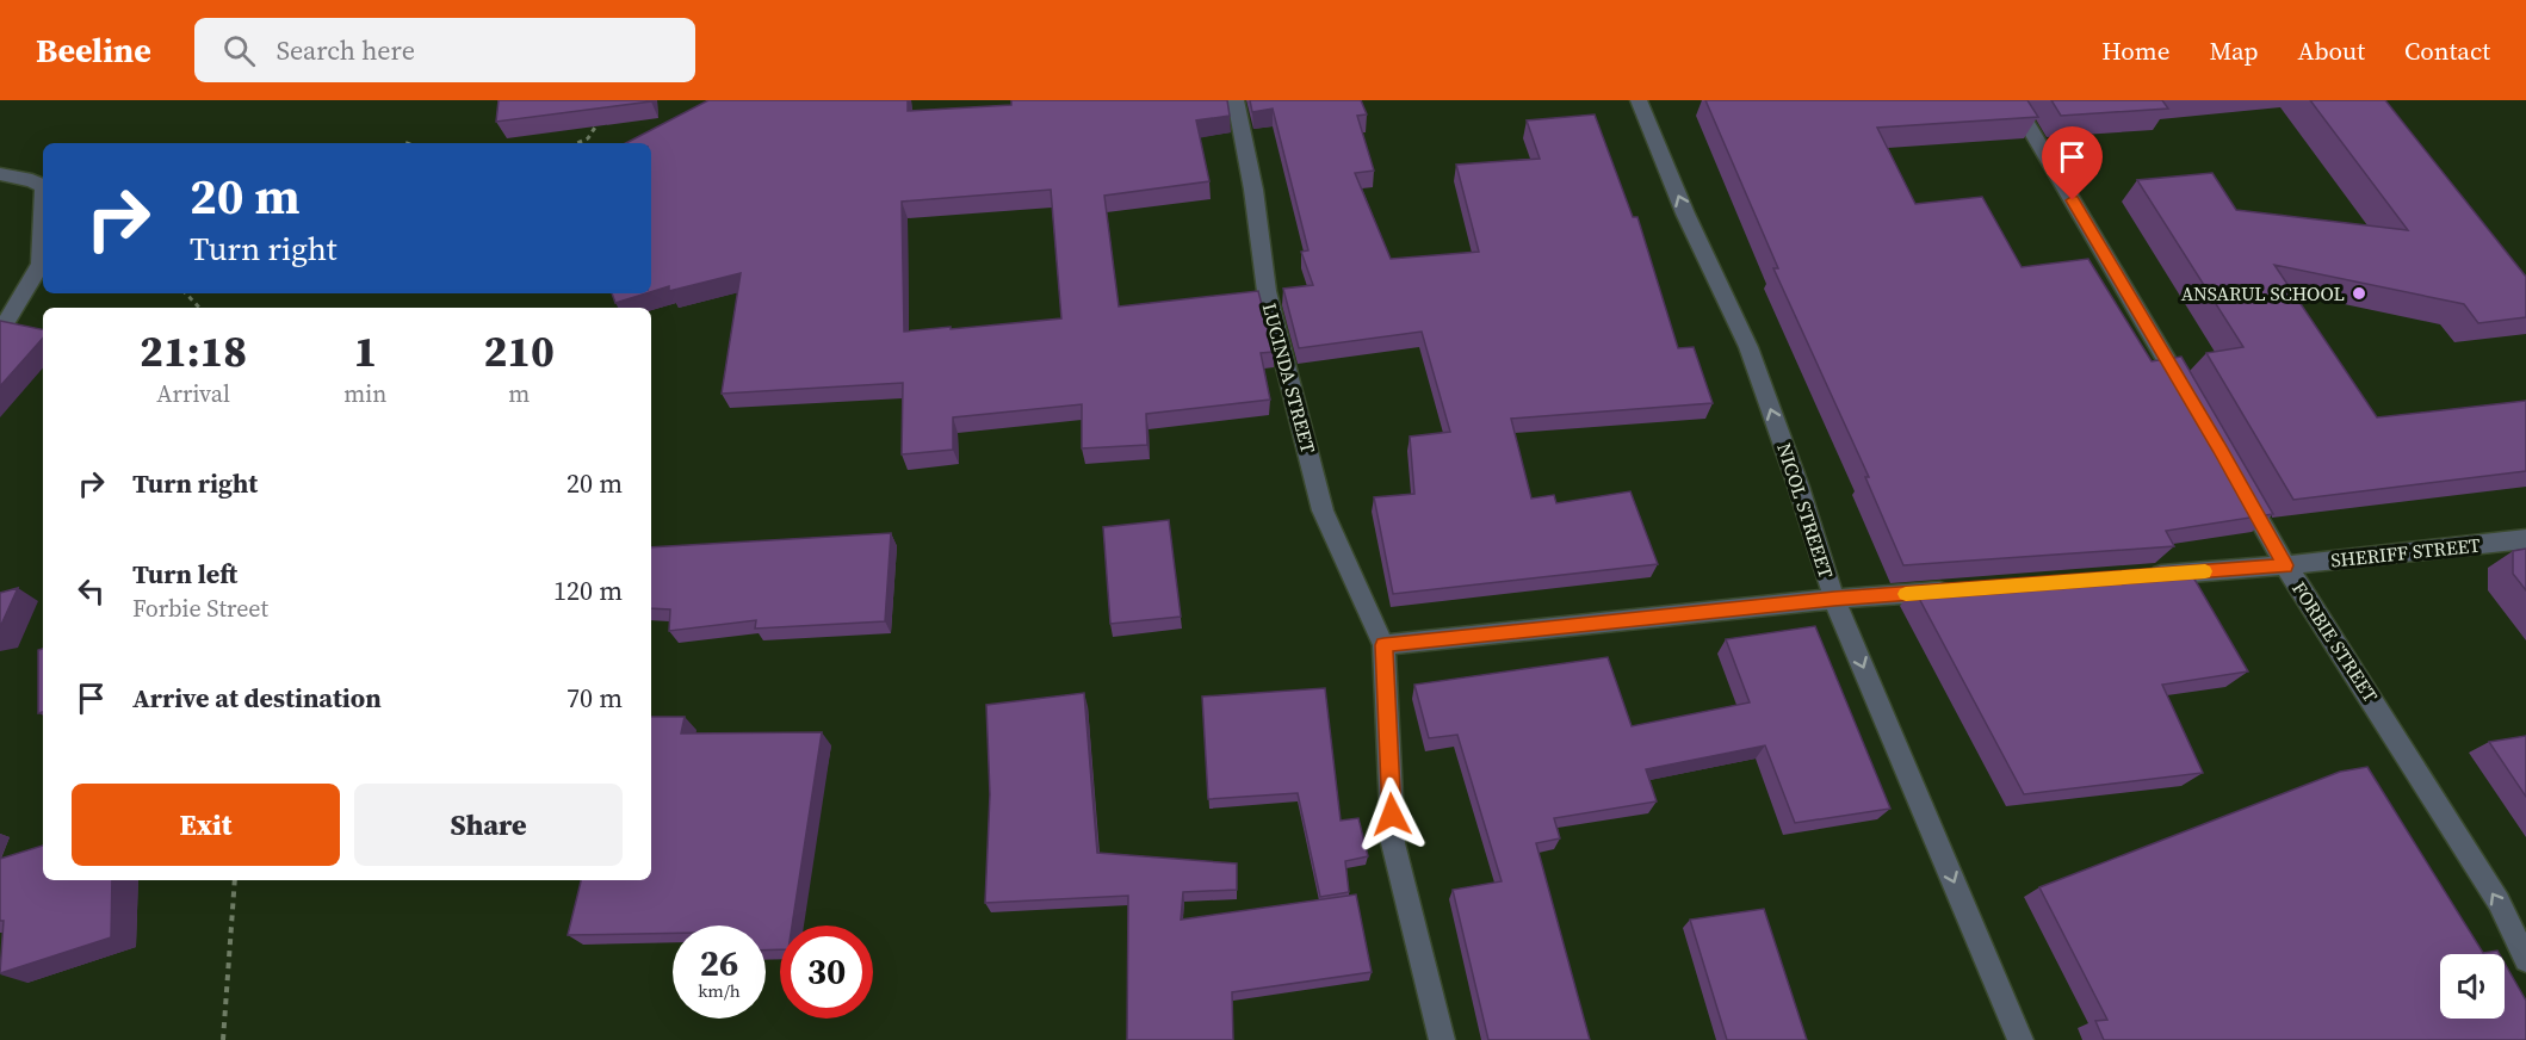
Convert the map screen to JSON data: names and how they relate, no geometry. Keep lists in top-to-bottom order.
{
  "streets": {
    "street": [
      "LUCINDA STREET",
      "NICOL STREEET",
      "SHERIFF STREET",
      "FORBIE STREET"
    ]
  },
  "crossings": [
    ["SHERIFF STREET", "FORBIE STREET"]
  ],
  "one_way": ["FORBIE STREET"],
  "places": ["ANSARUL SCHOOL"],
  "page": {
    "header": "Beeline",
    "search": "Search here",
    "nav": [
      "Home",
      "Map",
      "About",
      "Contact"
    ],
    "turn": ["20 m", "Turn right"],
    "eta": [
      "21:18",
      "Arrival",
      "1",
      "min",
      "210",
      "m"
    ],
    "list": [
      {
        "name": "Turn right",
        "value": "20 m"
      },
      {
        "name": "Turn left",
        "note": "Forbie Street",
        "value": "120 m"
      },
      {
        "name": "Arrive at destination",
        "value": "70 m"
      }
    ],
    "buttons": ["Exit", "Share"],
    "speed": "26 km/h",
    "limit": "30"
  }
}
